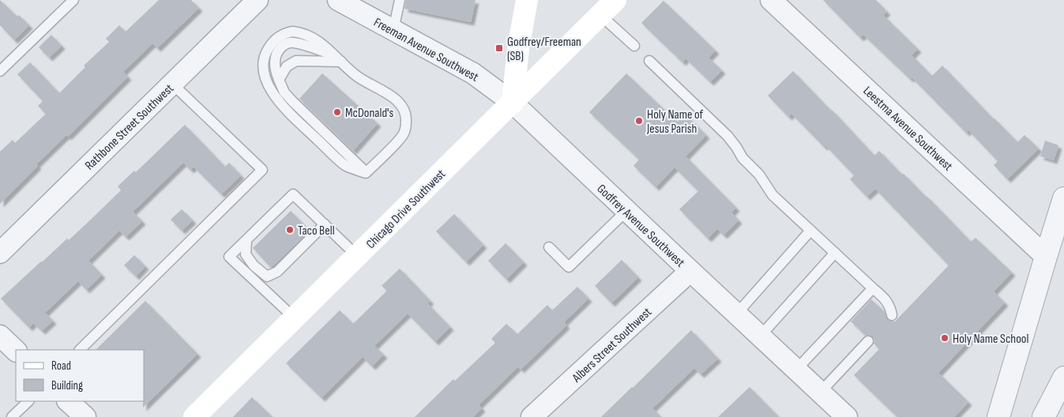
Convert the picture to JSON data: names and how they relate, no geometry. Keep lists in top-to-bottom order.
{
  "streets": {
    "main road": ["Chicago Drive Southwest"],
    "street": [
      "Freeman Avenue Southwest",
      "Rathbone Street Southwest",
      "Leestma Avenue Southwest",
      "Godfrey Avenue Southwest",
      "Albers Street Southwest"
    ]
  },
  "crossings": [
    ["Freeman Avenue Southwest", "Chicago Drive Southwest"],
    ["Freeman Avenue Southwest", "Godfrey Avenue Southwest"],
    ["Chicago Drive Southwest", "Godfrey Avenue Southwest"],
    ["Godfrey Avenue Southwest", "Albers Street Southwest"]
  ],
  "places": {
    "transit": ["Godfrey/Freeman (SB)"],
    "other": [
      "McDonald's",
      "Holy Name of Jesus Parish",
      "Taco Bell",
      "Holy Name School"
    ]
  },
  "legend": ["Road", "Building"]
}
